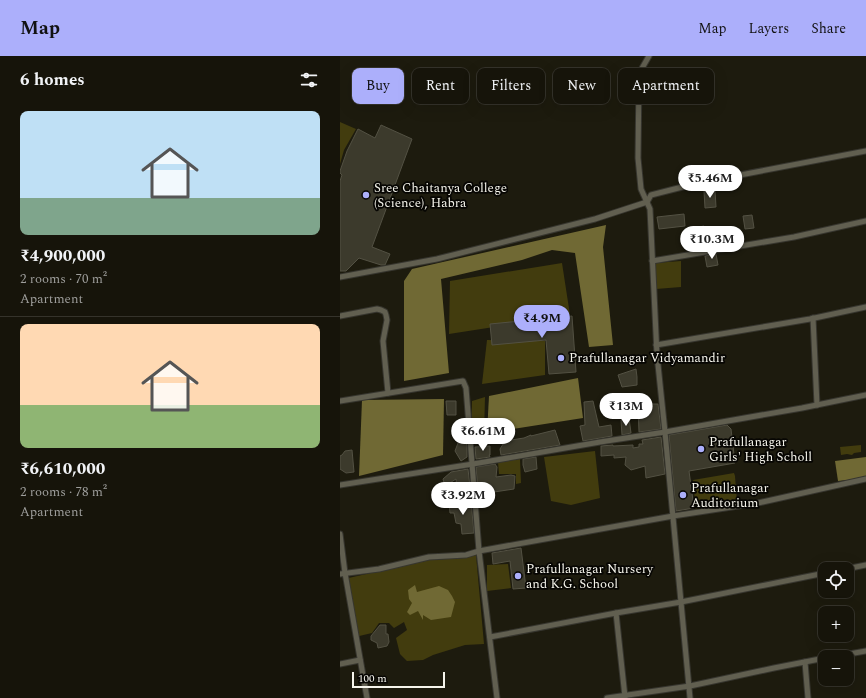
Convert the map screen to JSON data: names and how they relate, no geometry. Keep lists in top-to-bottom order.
{
  "places": [
    "Sree Chaitanya College (Science), Habra",
    "Prafullanagar Vidyamandir",
    "Prafullanagar Girls' High Scholl",
    "Prafullanagar Auditorium",
    "Prafullanagar Nursery and K.G. School"
  ],
  "scale_bar": "100 m",
  "page": {
    "header": "Map",
    "nav": ["Map", "Layers", "Share"],
    "heading": "6 homes",
    "chip": [
      "Buy",
      "Rent",
      "Filters",
      "New",
      "Apartment"
    ],
    "list": [
      {
        "name": "₹4,900,000",
        "note": "2 rooms · 70 m² · Apartment"
      },
      {
        "name": "₹6,610,000",
        "note": "2 rooms · 78 m² · Apartment"
      }
    ],
    "price": [
      "₹5.46M",
      "₹10.3M",
      "₹4.9M",
      "₹13M",
      "₹6.61M",
      "₹3.92M"
    ],
    "map_buttons": ["+", "−"],
    "scale": "100 m"
  }
}
